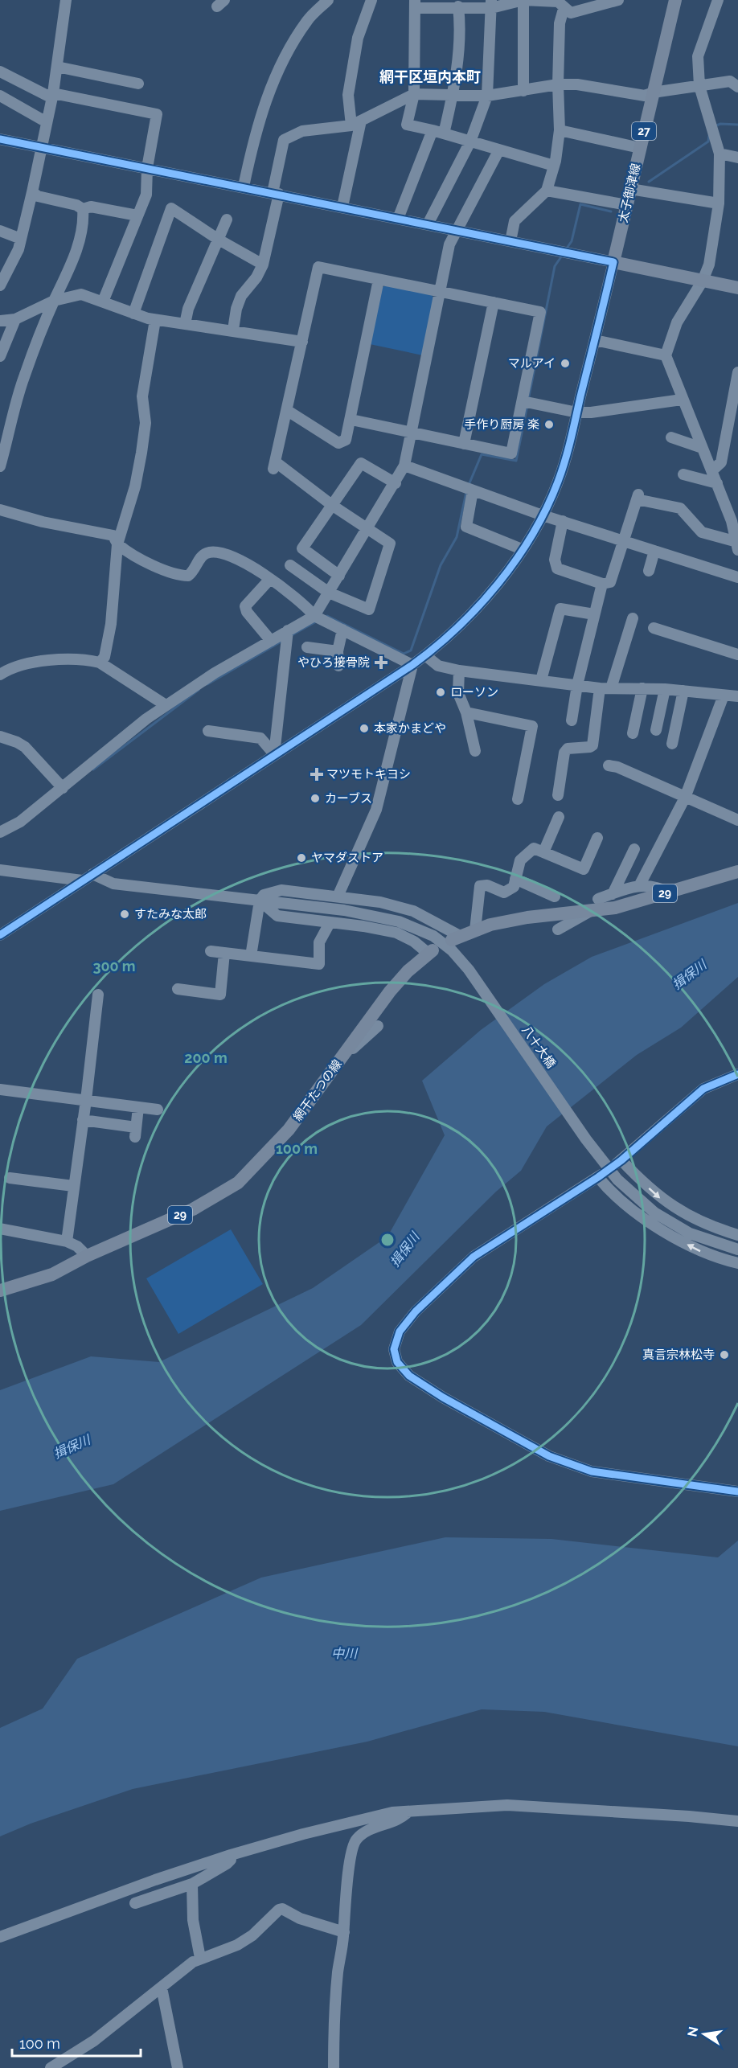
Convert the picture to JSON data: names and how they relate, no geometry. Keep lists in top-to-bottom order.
{
  "streets": {
    "main road": [
      "27",
      "太子御津線",
      "29",
      "網干たつの線"
    ],
    "street": ["八十大橋"]
  },
  "districts": ["網干区垣内本町"],
  "water": ["揖保川", "中川"],
  "places": {
    "other": [
      "マルアイ",
      "手作り厨房 楽",
      "ローソン",
      "本家かまどや",
      "カーブス",
      "ヤマダストア",
      "すたみな太郎",
      "真言宗林松寺"
    ],
    "health": ["やひろ接骨院", "マツモトキヨシ"]
  },
  "scale_bar": "100 m",
  "north": "left",
  "rings": ["300 m", "200 m", "100 m"]
}
